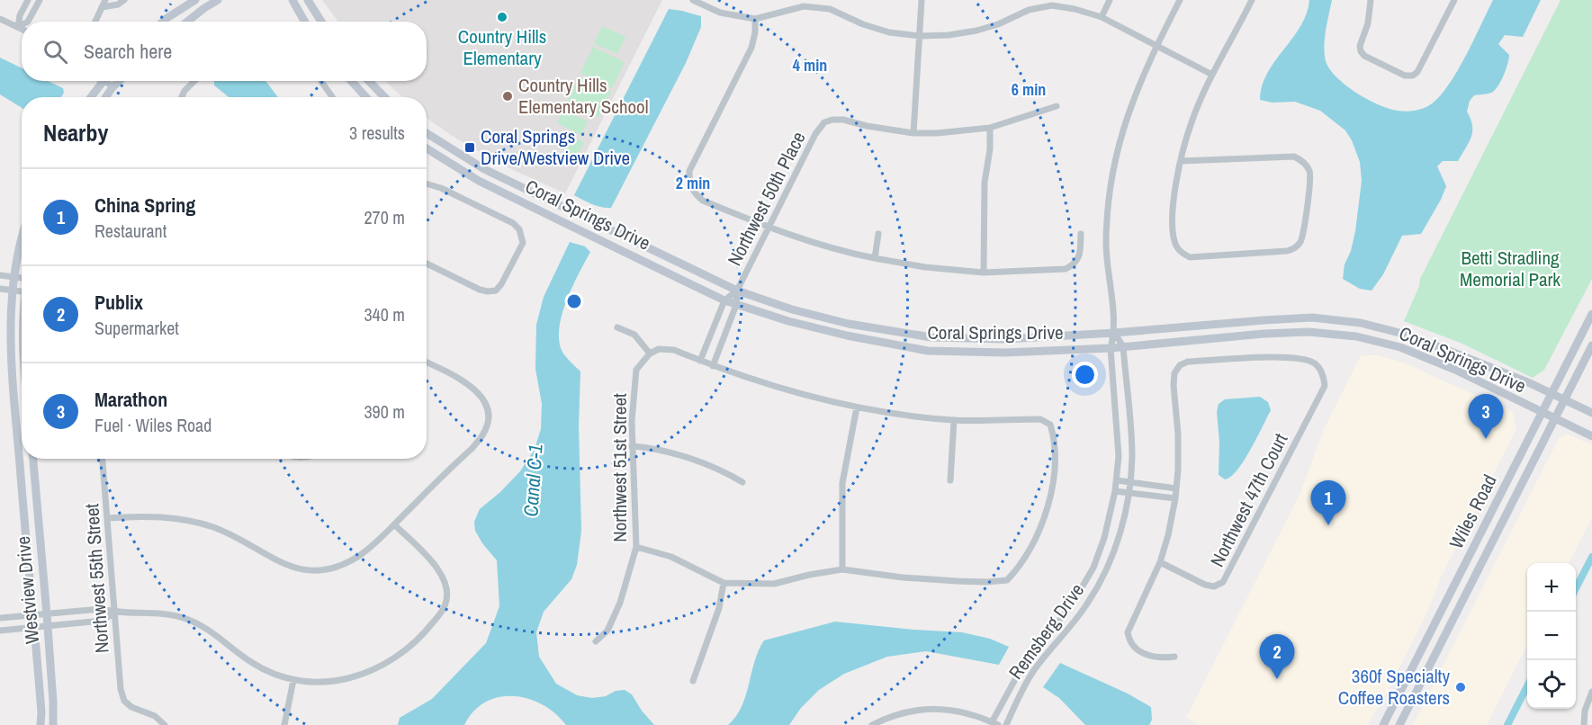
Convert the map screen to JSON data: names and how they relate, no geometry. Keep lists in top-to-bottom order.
{
  "streets": {
    "main road": ["Coral Springs Drive", "Wiles Road", "Westview Drive"],
    "street": [
      "Northwest 50th Place",
      "Northwest 51st Street",
      "Northwest 47th Court",
      "Northwest 55th Street",
      "Remsberg Drive"
    ]
  },
  "crossings": [
    ["Northwest 50th Place", "Coral Springs Drive"],
    ["Coral Springs Drive", "Wiles Road"],
    ["Coral Springs Drive", "Remsberg Drive"]
  ],
  "water": ["Canal C-1"],
  "parks": ["Betti Stradling Memorial Park"],
  "places": {
    "other": ["Country Hills Elementary", "Country Hills Elementary School", "360f Specialty Coffee Roasters"],
    "transit": ["Coral Springs Drive/Westview Drive"]
  },
  "page": {
    "search": "Search here",
    "heading": ["Nearby", "3 results"],
    "list": [
      {
        "mark": "1",
        "name": "China Spring",
        "note": "Restaurant",
        "value": "270 m"
      },
      {
        "mark": "2",
        "name": "Publix",
        "note": "Supermarket",
        "value": "340 m"
      },
      {
        "mark": "3",
        "name": "Marathon",
        "note": "Fuel · Wiles Road",
        "value": "390 m"
      }
    ],
    "pins": ["3", "1", "2"],
    "map_buttons": ["+", "−"]
  },
  "rings": ["4 min", "6 min", "2 min"]
}
